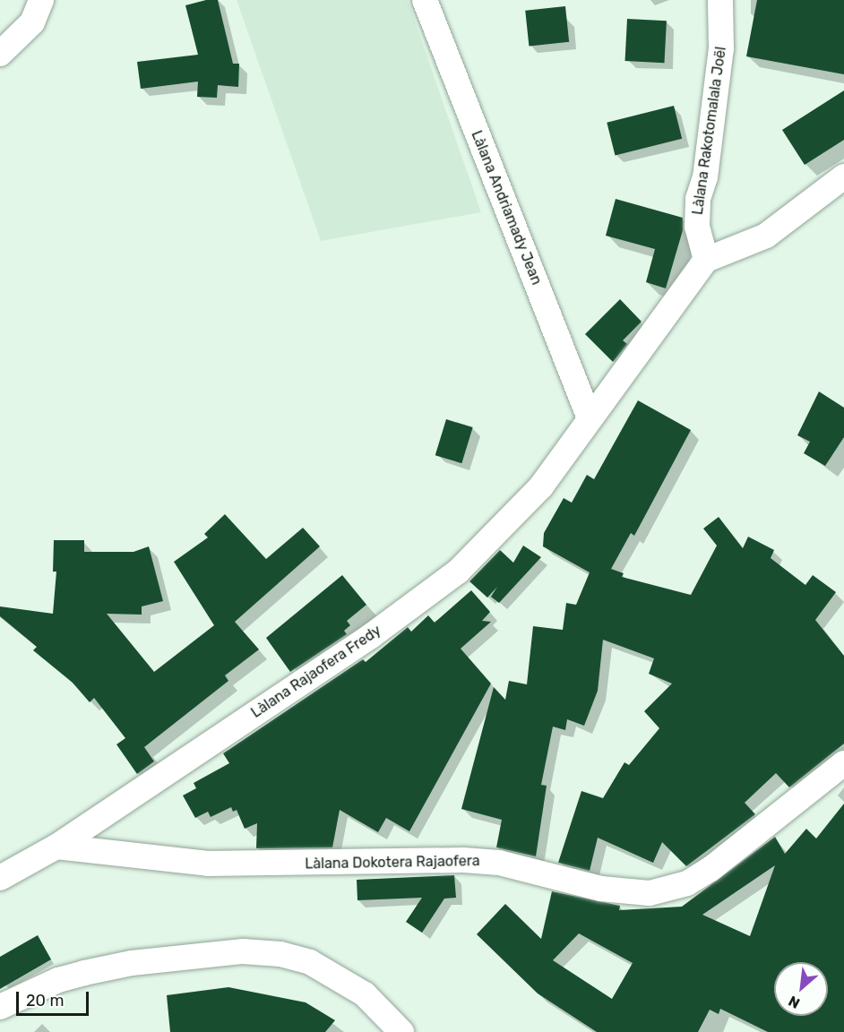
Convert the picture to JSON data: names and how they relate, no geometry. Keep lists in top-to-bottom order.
{
  "streets": {
    "street": [
      "Làlana Rakotomalala Joël",
      "Làlana Andriamady Jean",
      "Làlana Rajaofera Fredy",
      "Làlana Dokotera Rajaofera"
    ]
  },
  "crossings": [
    ["Làlana Rakotomalala Joël", "Làlana Rajaofera Fredy"],
    ["Làlana Andriamady Jean", "Làlana Rajaofera Fredy"],
    ["Làlana Rajaofera Fredy", "Làlana Dokotera Rajaofera"]
  ],
  "scale_bar": "20 m",
  "north": "bottom left"
}
